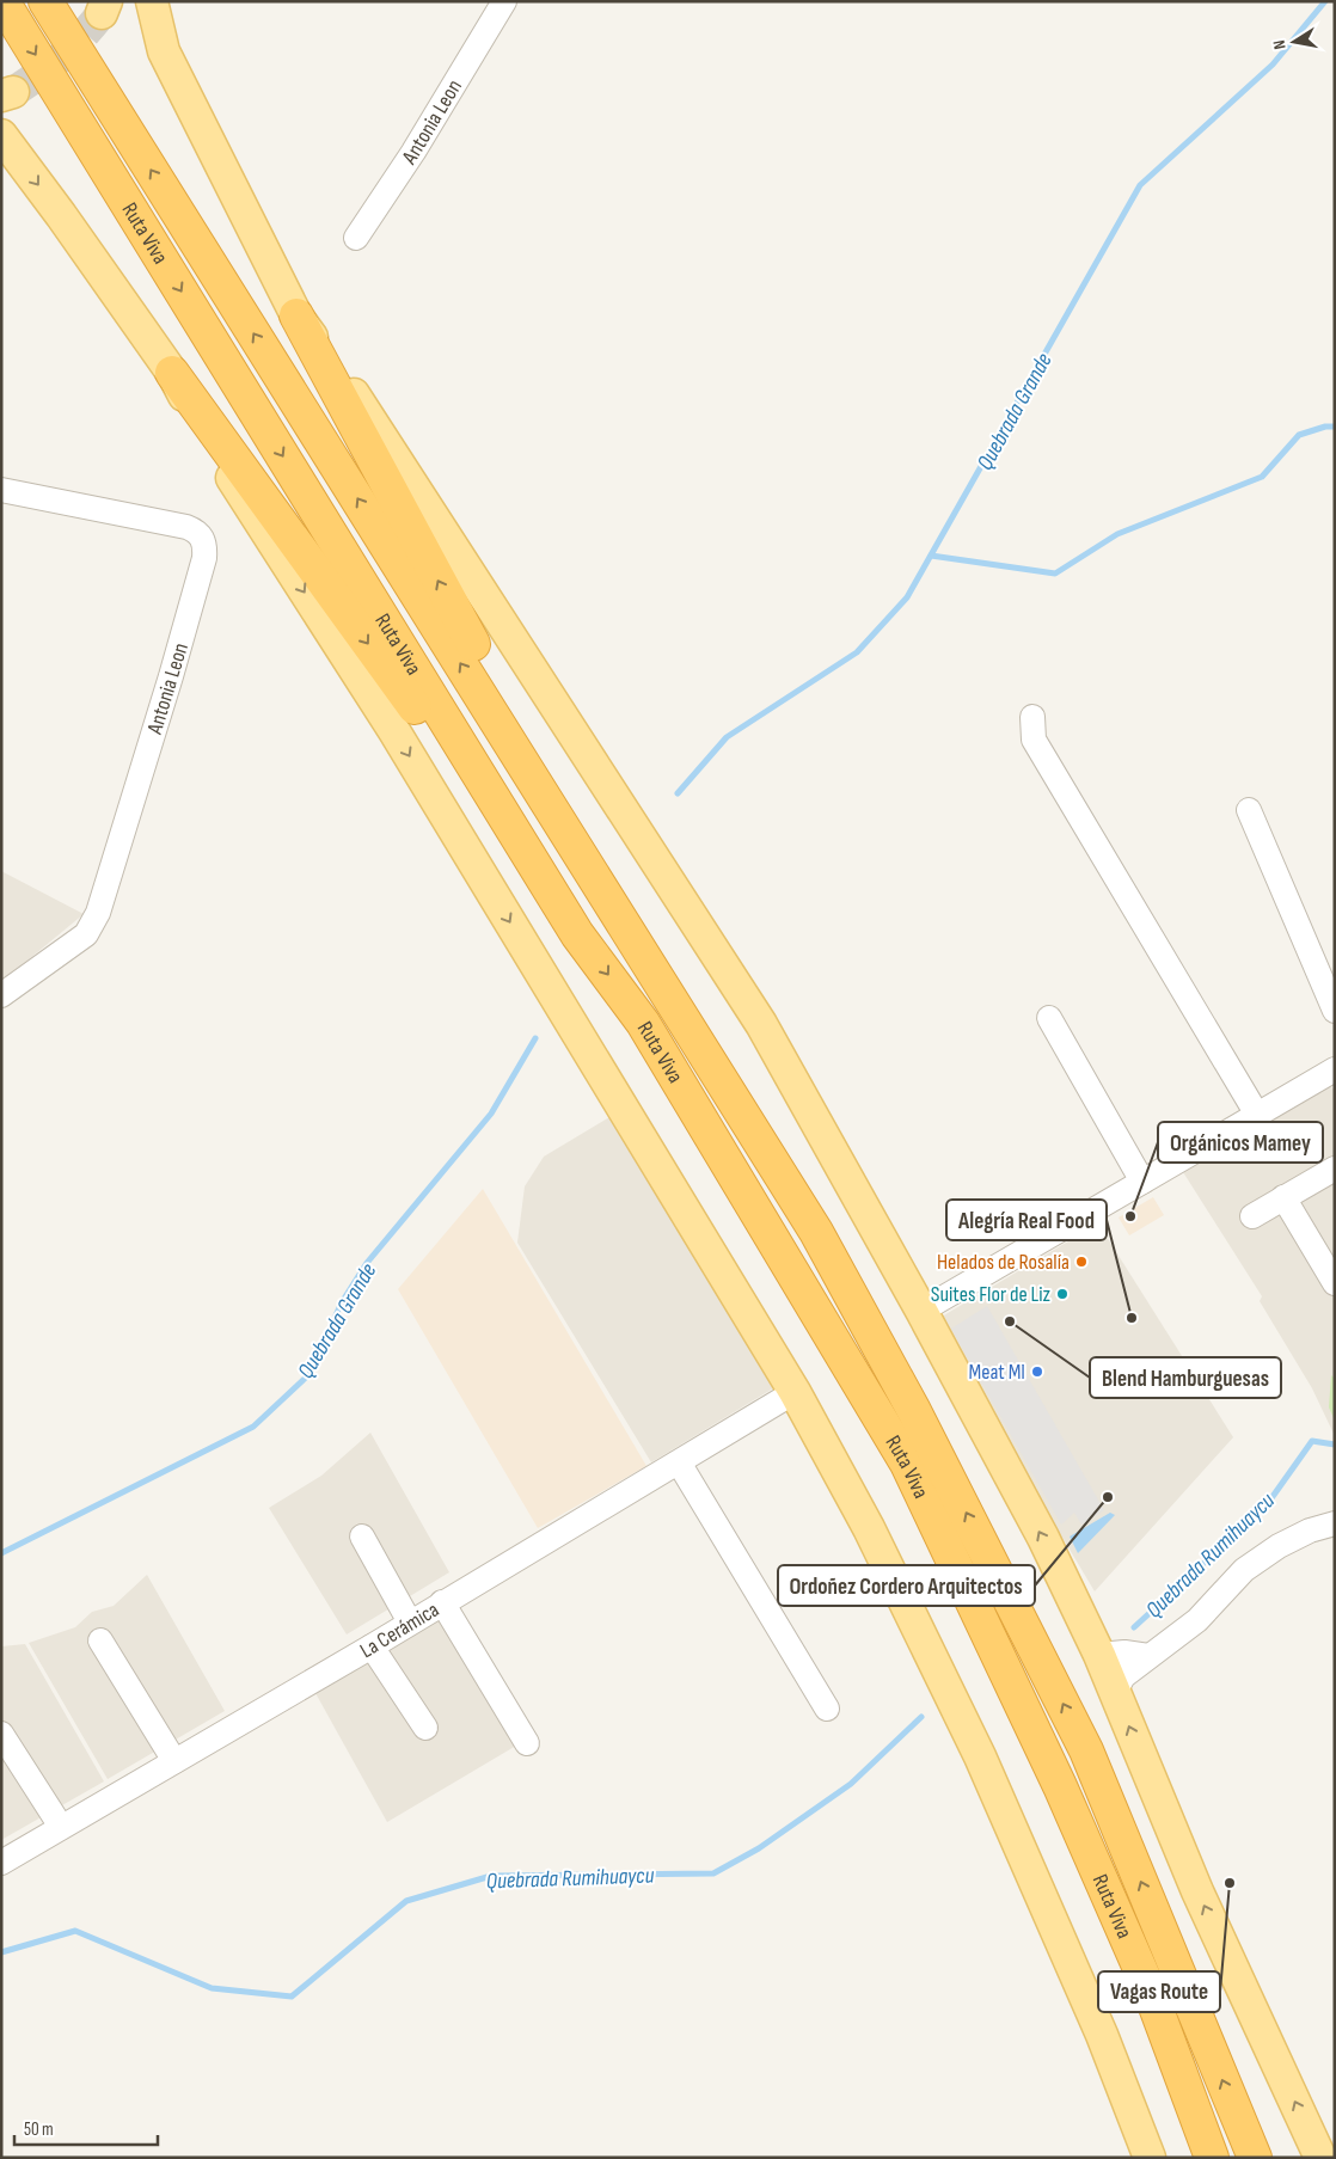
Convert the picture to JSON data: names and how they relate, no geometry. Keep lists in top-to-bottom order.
{
  "streets": {
    "highway": ["Ruta Viva"],
    "street": ["Antonia Leon", "La Cerámica"]
  },
  "water": ["Quebrada Grande", "Quebrada Rumihuaycu"],
  "places": [
    "Orgánicos Mamey",
    "Helados de Rosalía",
    "Suites Flor de Liz",
    "Alegría Real Food",
    "Blend Hamburguesas",
    "Meat MI",
    "Ordoñez Cordero Arquitectos",
    "Vagas Route"
  ],
  "scale_bar": "50 m",
  "north": "left"
}
